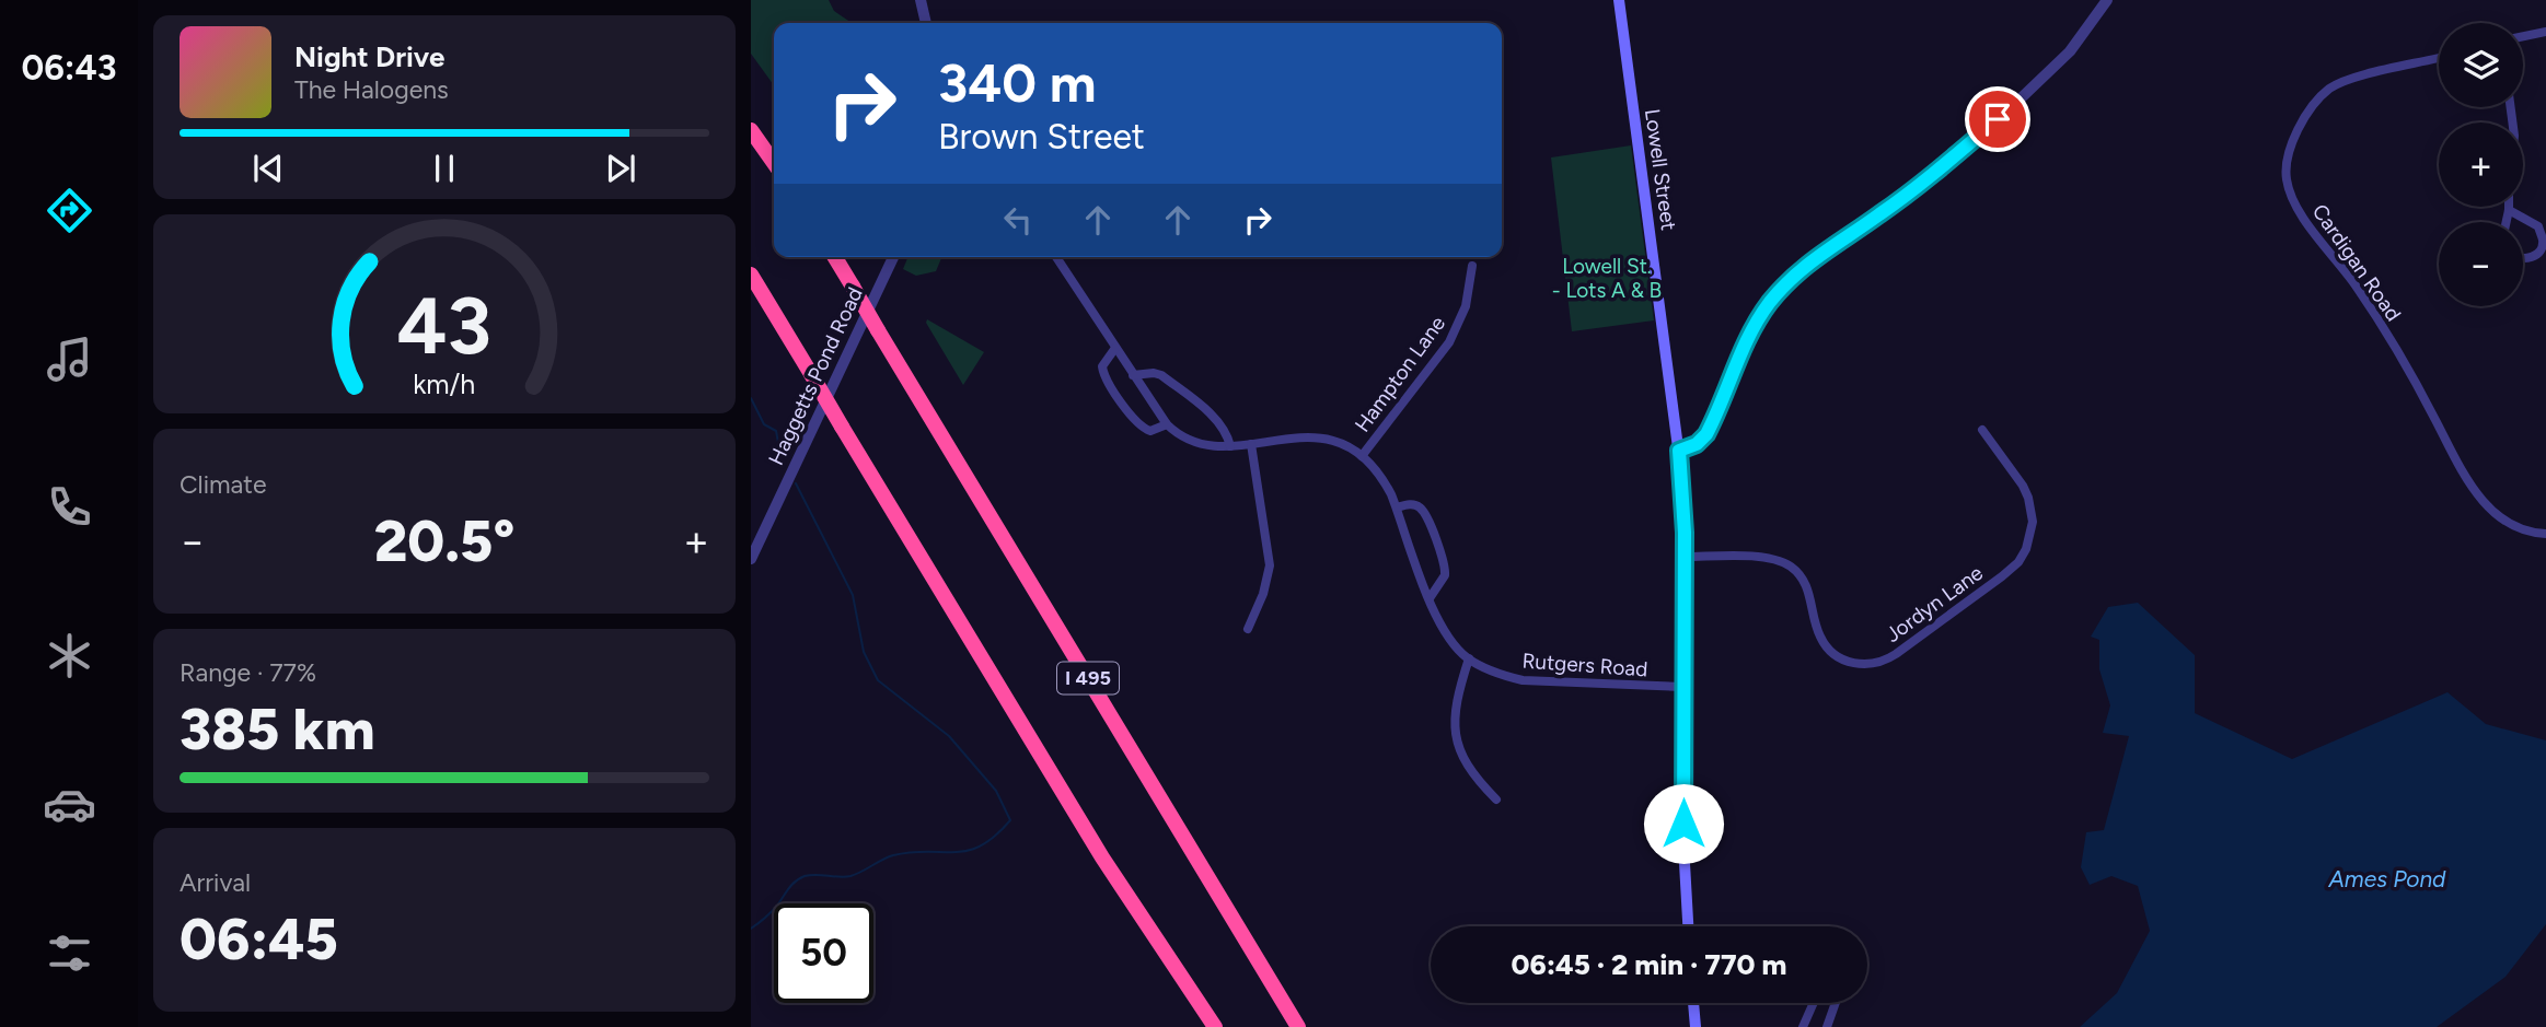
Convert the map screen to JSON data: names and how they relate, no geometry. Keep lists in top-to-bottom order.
{
  "streets": {
    "highway": ["I 495"],
    "main road": ["Lowell Street"],
    "street": [
      "Cardigan Road",
      "Hampton Lane",
      "Haggetts Pond Road",
      "Jordyn Lane",
      "Rutgers Road"
    ]
  },
  "crossings": [
    ["Lowell Street", "Jordyn Lane"],
    ["Lowell Street", "Rutgers Road"],
    ["Hampton Lane", "Rutgers Road"]
  ],
  "water": ["Ames Pond"],
  "parks": ["Lowell St. - Lots A & B"],
  "page": {
    "tabs": "06:43",
    "map_buttons": ["+", "−"],
    "turn": ["340 m", "Brown Street"],
    "song": ["Night Drive", "The Halogens"],
    "tile": [
      "Climate",
      ["Range · 77%", "385 km"],
      ["Arrival", "06:45"]
    ],
    "heat": ["−", "20.5°", "+"],
    "limit": "50",
    "trip": "06:45 · 2 min · 770 m",
    "gauge": ["43", "km/h"]
  }
}
